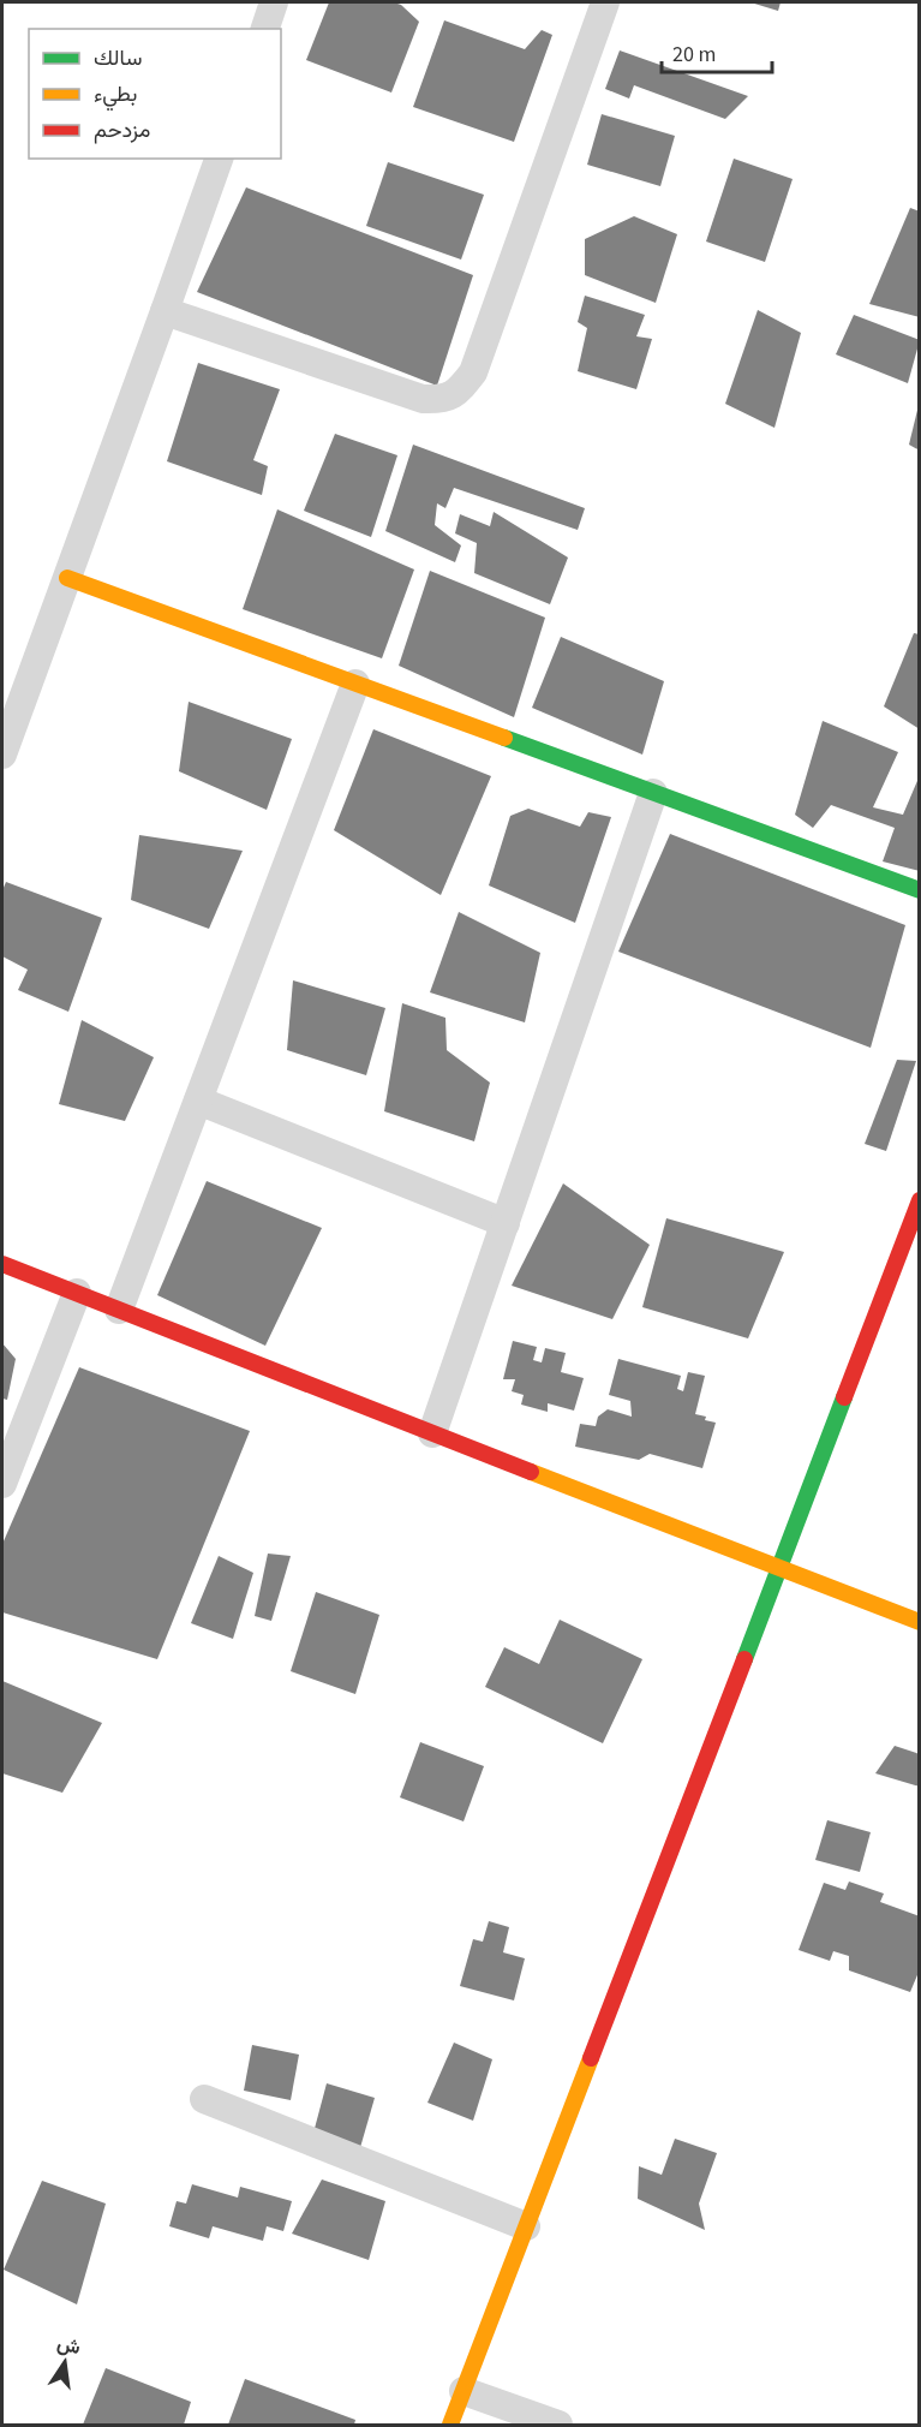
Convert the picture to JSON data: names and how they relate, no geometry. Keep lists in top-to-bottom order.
{
  "legend": ["سالك", "بطيء", "مزدحم"],
  "scale_bar": "20 m",
  "north": "top"
}
